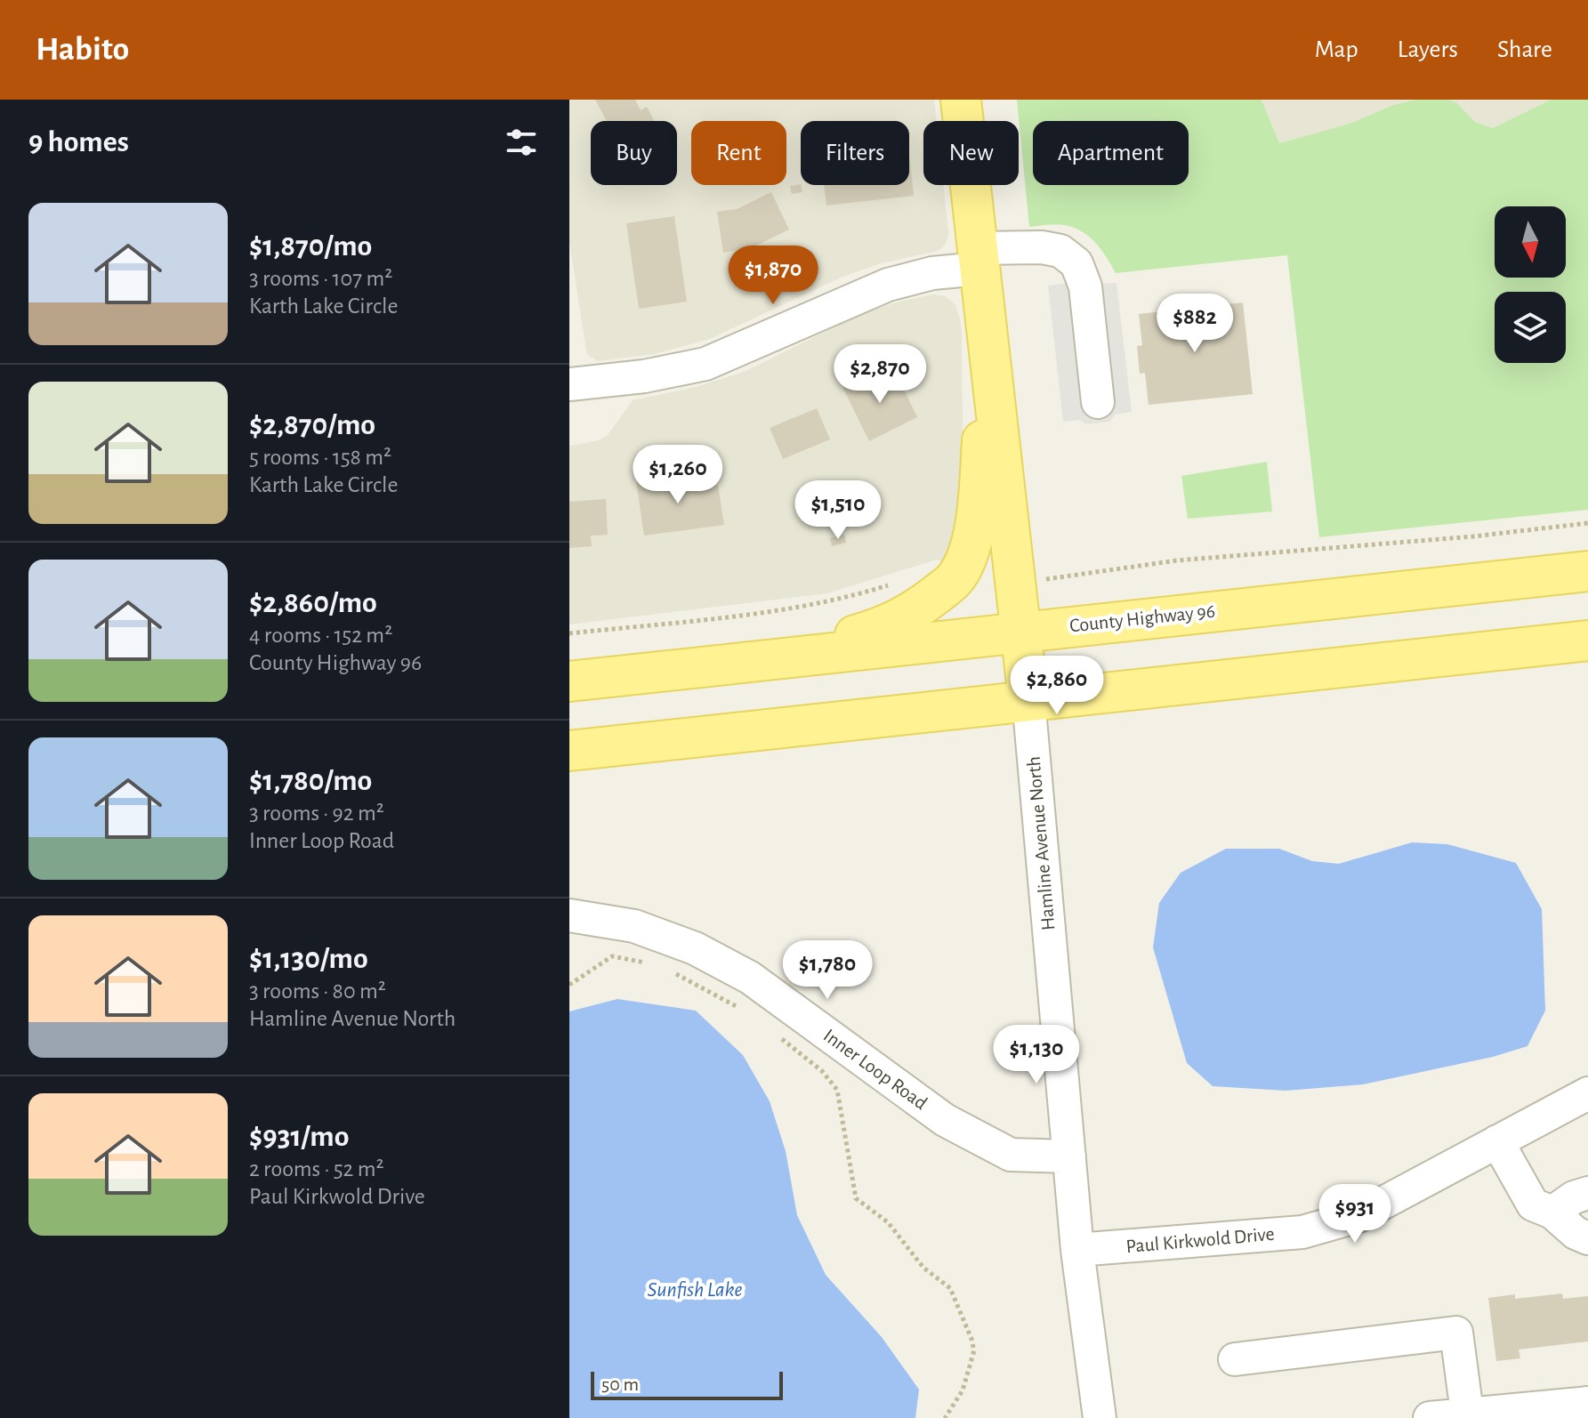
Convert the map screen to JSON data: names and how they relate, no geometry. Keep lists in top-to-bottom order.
{
  "streets": {
    "main road": ["County Highway 96", "Hamline Avenue North"],
    "street": ["Inner Loop Road", "Paul Kirkwold Drive"]
  },
  "crossings": [
    ["County Highway 96", "Hamline Avenue North"],
    ["Hamline Avenue North", "Inner Loop Road"],
    ["Hamline Avenue North", "Paul Kirkwold Drive"]
  ],
  "water": ["Sunfish Lake"],
  "scale_bar": "50 m",
  "north": "bottom",
  "page": {
    "header": "Habito",
    "nav": ["Map", "Layers", "Share"],
    "heading": "9 homes",
    "chip": [
      "Buy",
      "Rent",
      "Filters",
      "New",
      "Apartment"
    ],
    "list": [
      {
        "name": "$1,870/mo",
        "note": "3 rooms · 107 m² · Karth Lake Circle"
      },
      {
        "name": "$2,870/mo",
        "note": "5 rooms · 158 m² · Karth Lake Circle"
      },
      {
        "name": "$2,860/mo",
        "note": "4 rooms · 152 m² · County Highway 96"
      },
      {
        "name": "$1,780/mo",
        "note": "3 rooms · 92 m² · Inner Loop Road"
      },
      {
        "name": "$1,130/mo",
        "note": "3 rooms · 80 m² · Hamline Avenue North"
      },
      {
        "name": "$931/mo",
        "note": "2 rooms · 52 m² · Paul Kirkwold Drive"
      }
    ],
    "price": [
      "$1,870",
      "$882",
      "$2,870",
      "$1,260",
      "$1,510",
      "$2,860",
      "$1,780",
      "$1,130",
      "$931"
    ],
    "scale": "50 m"
  }
}
